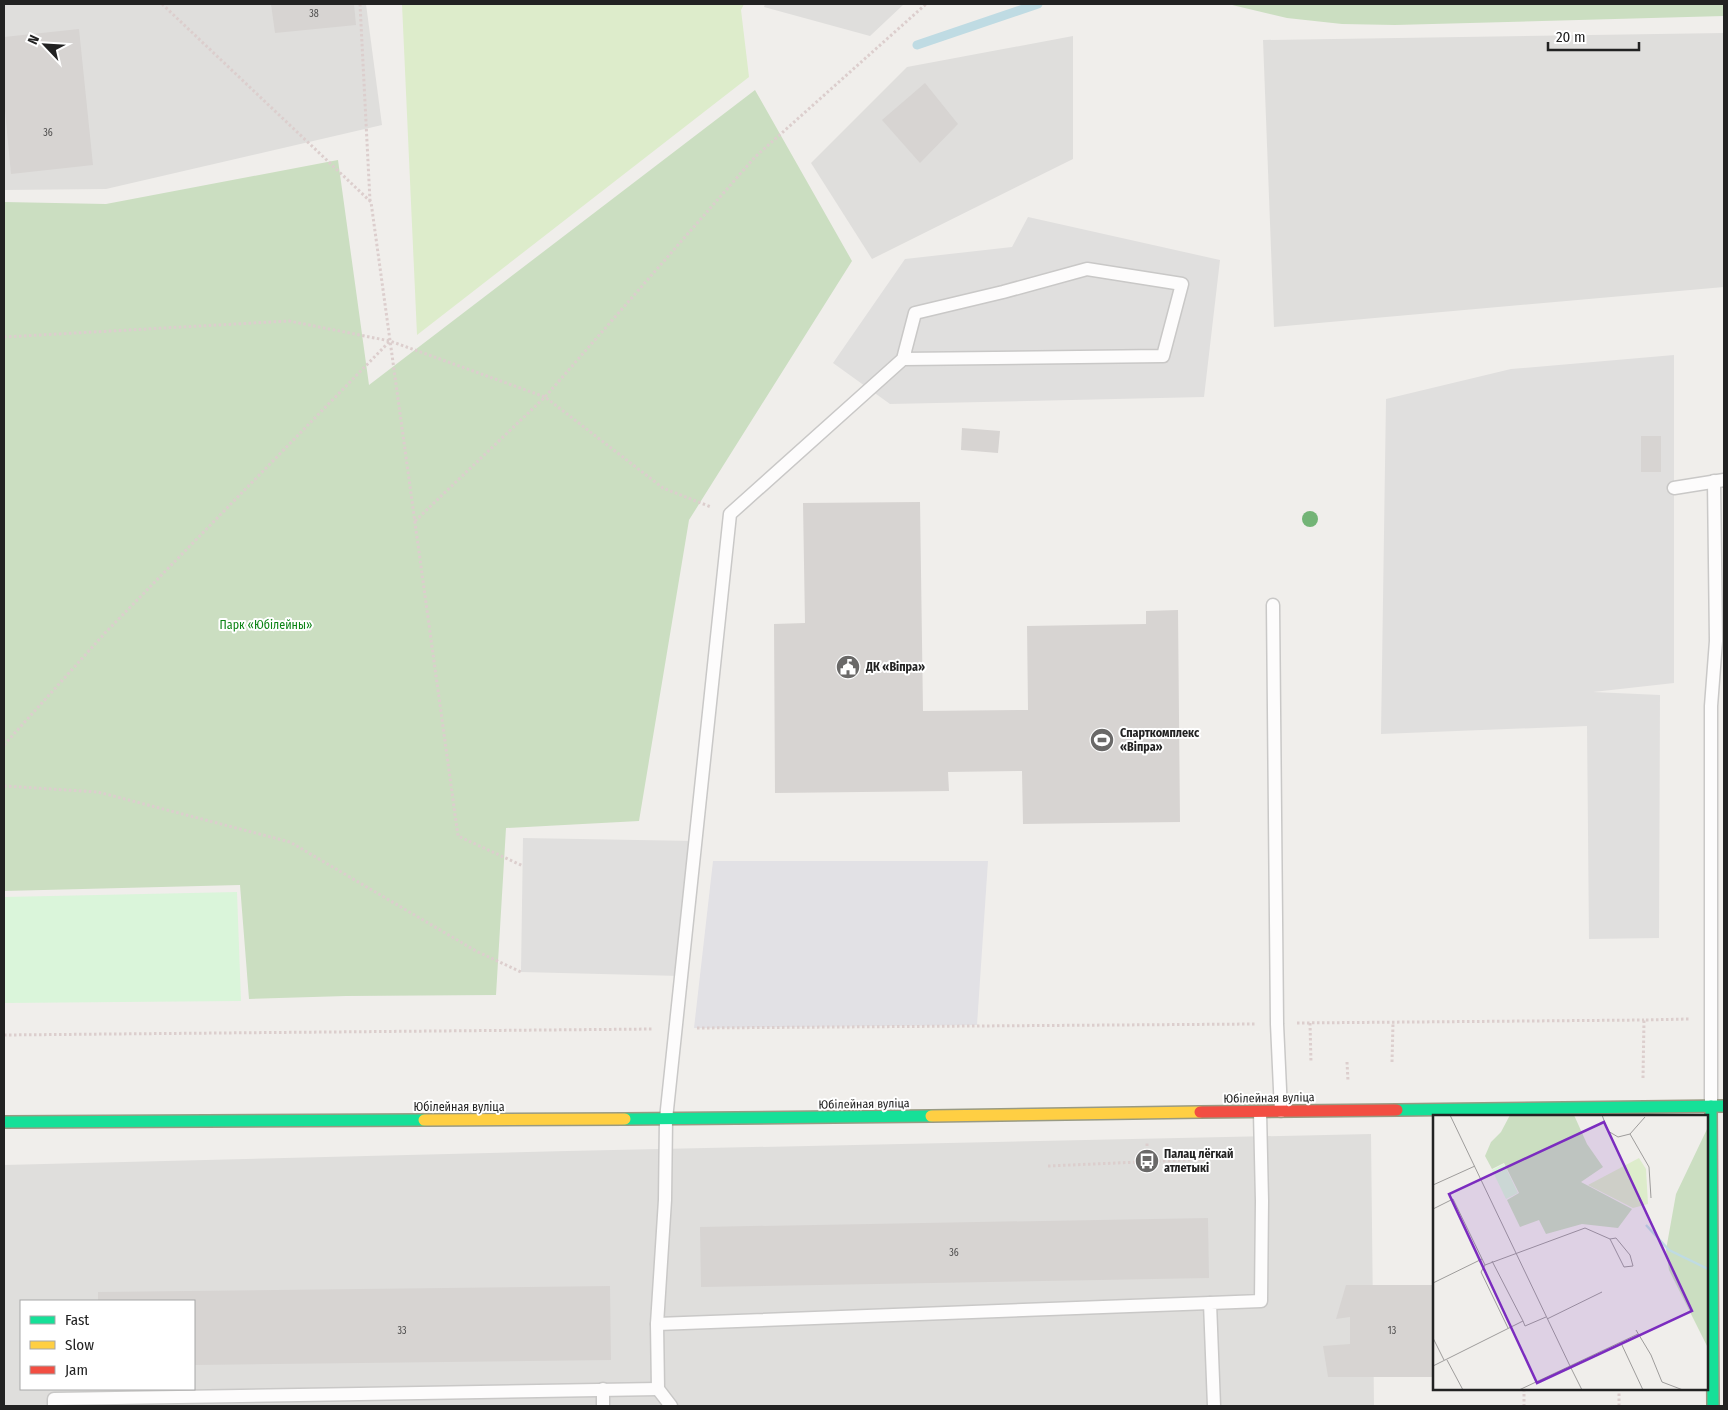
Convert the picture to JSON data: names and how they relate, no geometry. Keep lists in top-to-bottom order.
{
  "streets": {
    "main road": ["Юбілейная вуліца"]
  },
  "parks": ["Парк «Юбілейны»"],
  "places": {
    "public building": ["ДК «Віпра»"],
    "sports": ["Спарткомплекс «Віпра»"],
    "bus stop": ["Палац лёгкай атлетыкі"]
  },
  "house_numbers": [
    "38",
    "36",
    "36",
    "33",
    "13"
  ],
  "legend": ["Fast", "Slow", "Jam"],
  "scale_bar": "20 m",
  "north": "top left"
}
